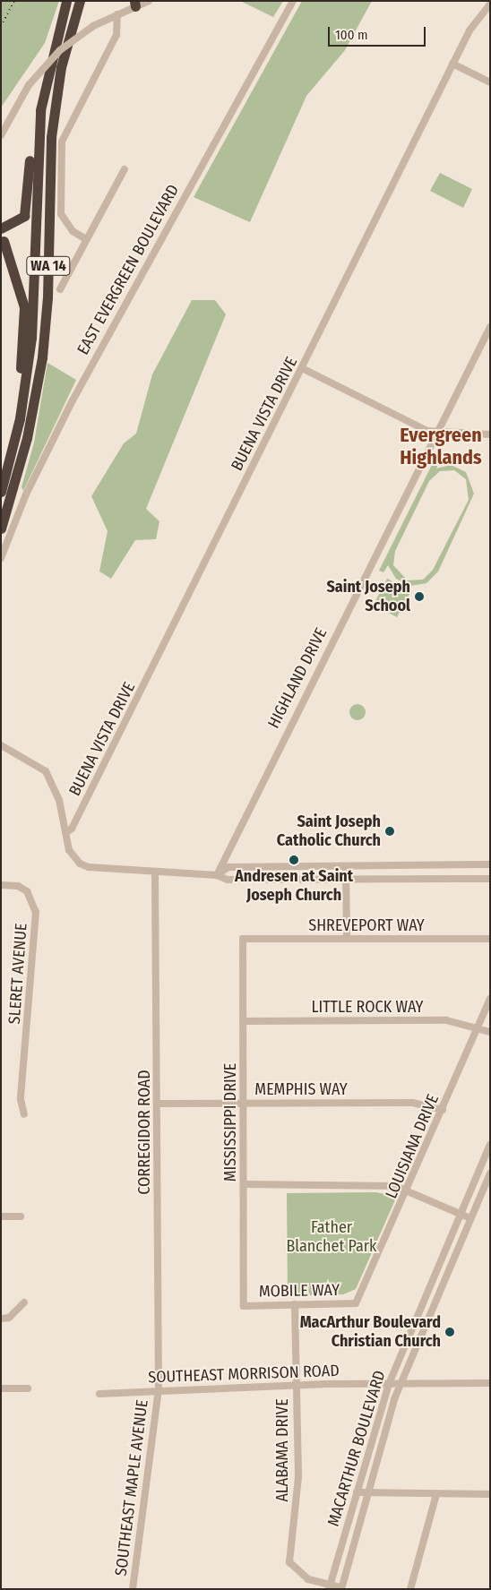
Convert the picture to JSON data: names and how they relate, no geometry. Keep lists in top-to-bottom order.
{
  "streets": {
    "highway": ["WA 14"],
    "street": [
      "EAST EVERGREEN BOULEVARD",
      "BUENA VISTA DRIVE",
      "HIGHLAND DRIVE",
      "SHREVEPORT WAY",
      "SLERET AVENUE",
      "LITTLE ROCK WAY",
      "MEMPHIS WAY",
      "MISSISSIPPI DRIVE",
      "CORREGIDOR ROAD",
      "LOUISIANA DRIVE",
      "MOBILE WAY",
      "SOUTHEAST MORRISON ROAD",
      "MACARTHUR BOULEVARD",
      "ALABAMA DRIVE",
      "SOUTHEAST MAPLE AVENUE"
    ]
  },
  "crossings": [
    ["SHREVEPORT WAY", "MISSISSIPPI DRIVE"],
    ["LITTLE ROCK WAY", "MISSISSIPPI DRIVE"],
    ["LITTLE ROCK WAY", "LOUISIANA DRIVE"],
    ["MEMPHIS WAY", "MISSISSIPPI DRIVE"],
    ["MEMPHIS WAY", "CORREGIDOR ROAD"],
    ["MEMPHIS WAY", "LOUISIANA DRIVE"],
    ["MISSISSIPPI DRIVE", "MOBILE WAY"],
    ["CORREGIDOR ROAD", "SOUTHEAST MORRISON ROAD"],
    ["CORREGIDOR ROAD", "SOUTHEAST MAPLE AVENUE"],
    ["LOUISIANA DRIVE", "MOBILE WAY"],
    ["MOBILE WAY", "ALABAMA DRIVE"],
    ["SOUTHEAST MORRISON ROAD", "MACARTHUR BOULEVARD"],
    ["SOUTHEAST MORRISON ROAD", "ALABAMA DRIVE"],
    ["SOUTHEAST MORRISON ROAD", "SOUTHEAST MAPLE AVENUE"],
    ["MACARTHUR BOULEVARD", "ALABAMA DRIVE"]
  ],
  "districts": ["Evergreen Highlands"],
  "parks": ["Father Blanchet Park"],
  "places": [
    "Saint Joseph School",
    "Saint Joseph Catholic Church",
    "Andresen at Saint Joseph Church",
    "MacArthur Boulevard Christian Church"
  ],
  "scale_bar": "100 m"
}
